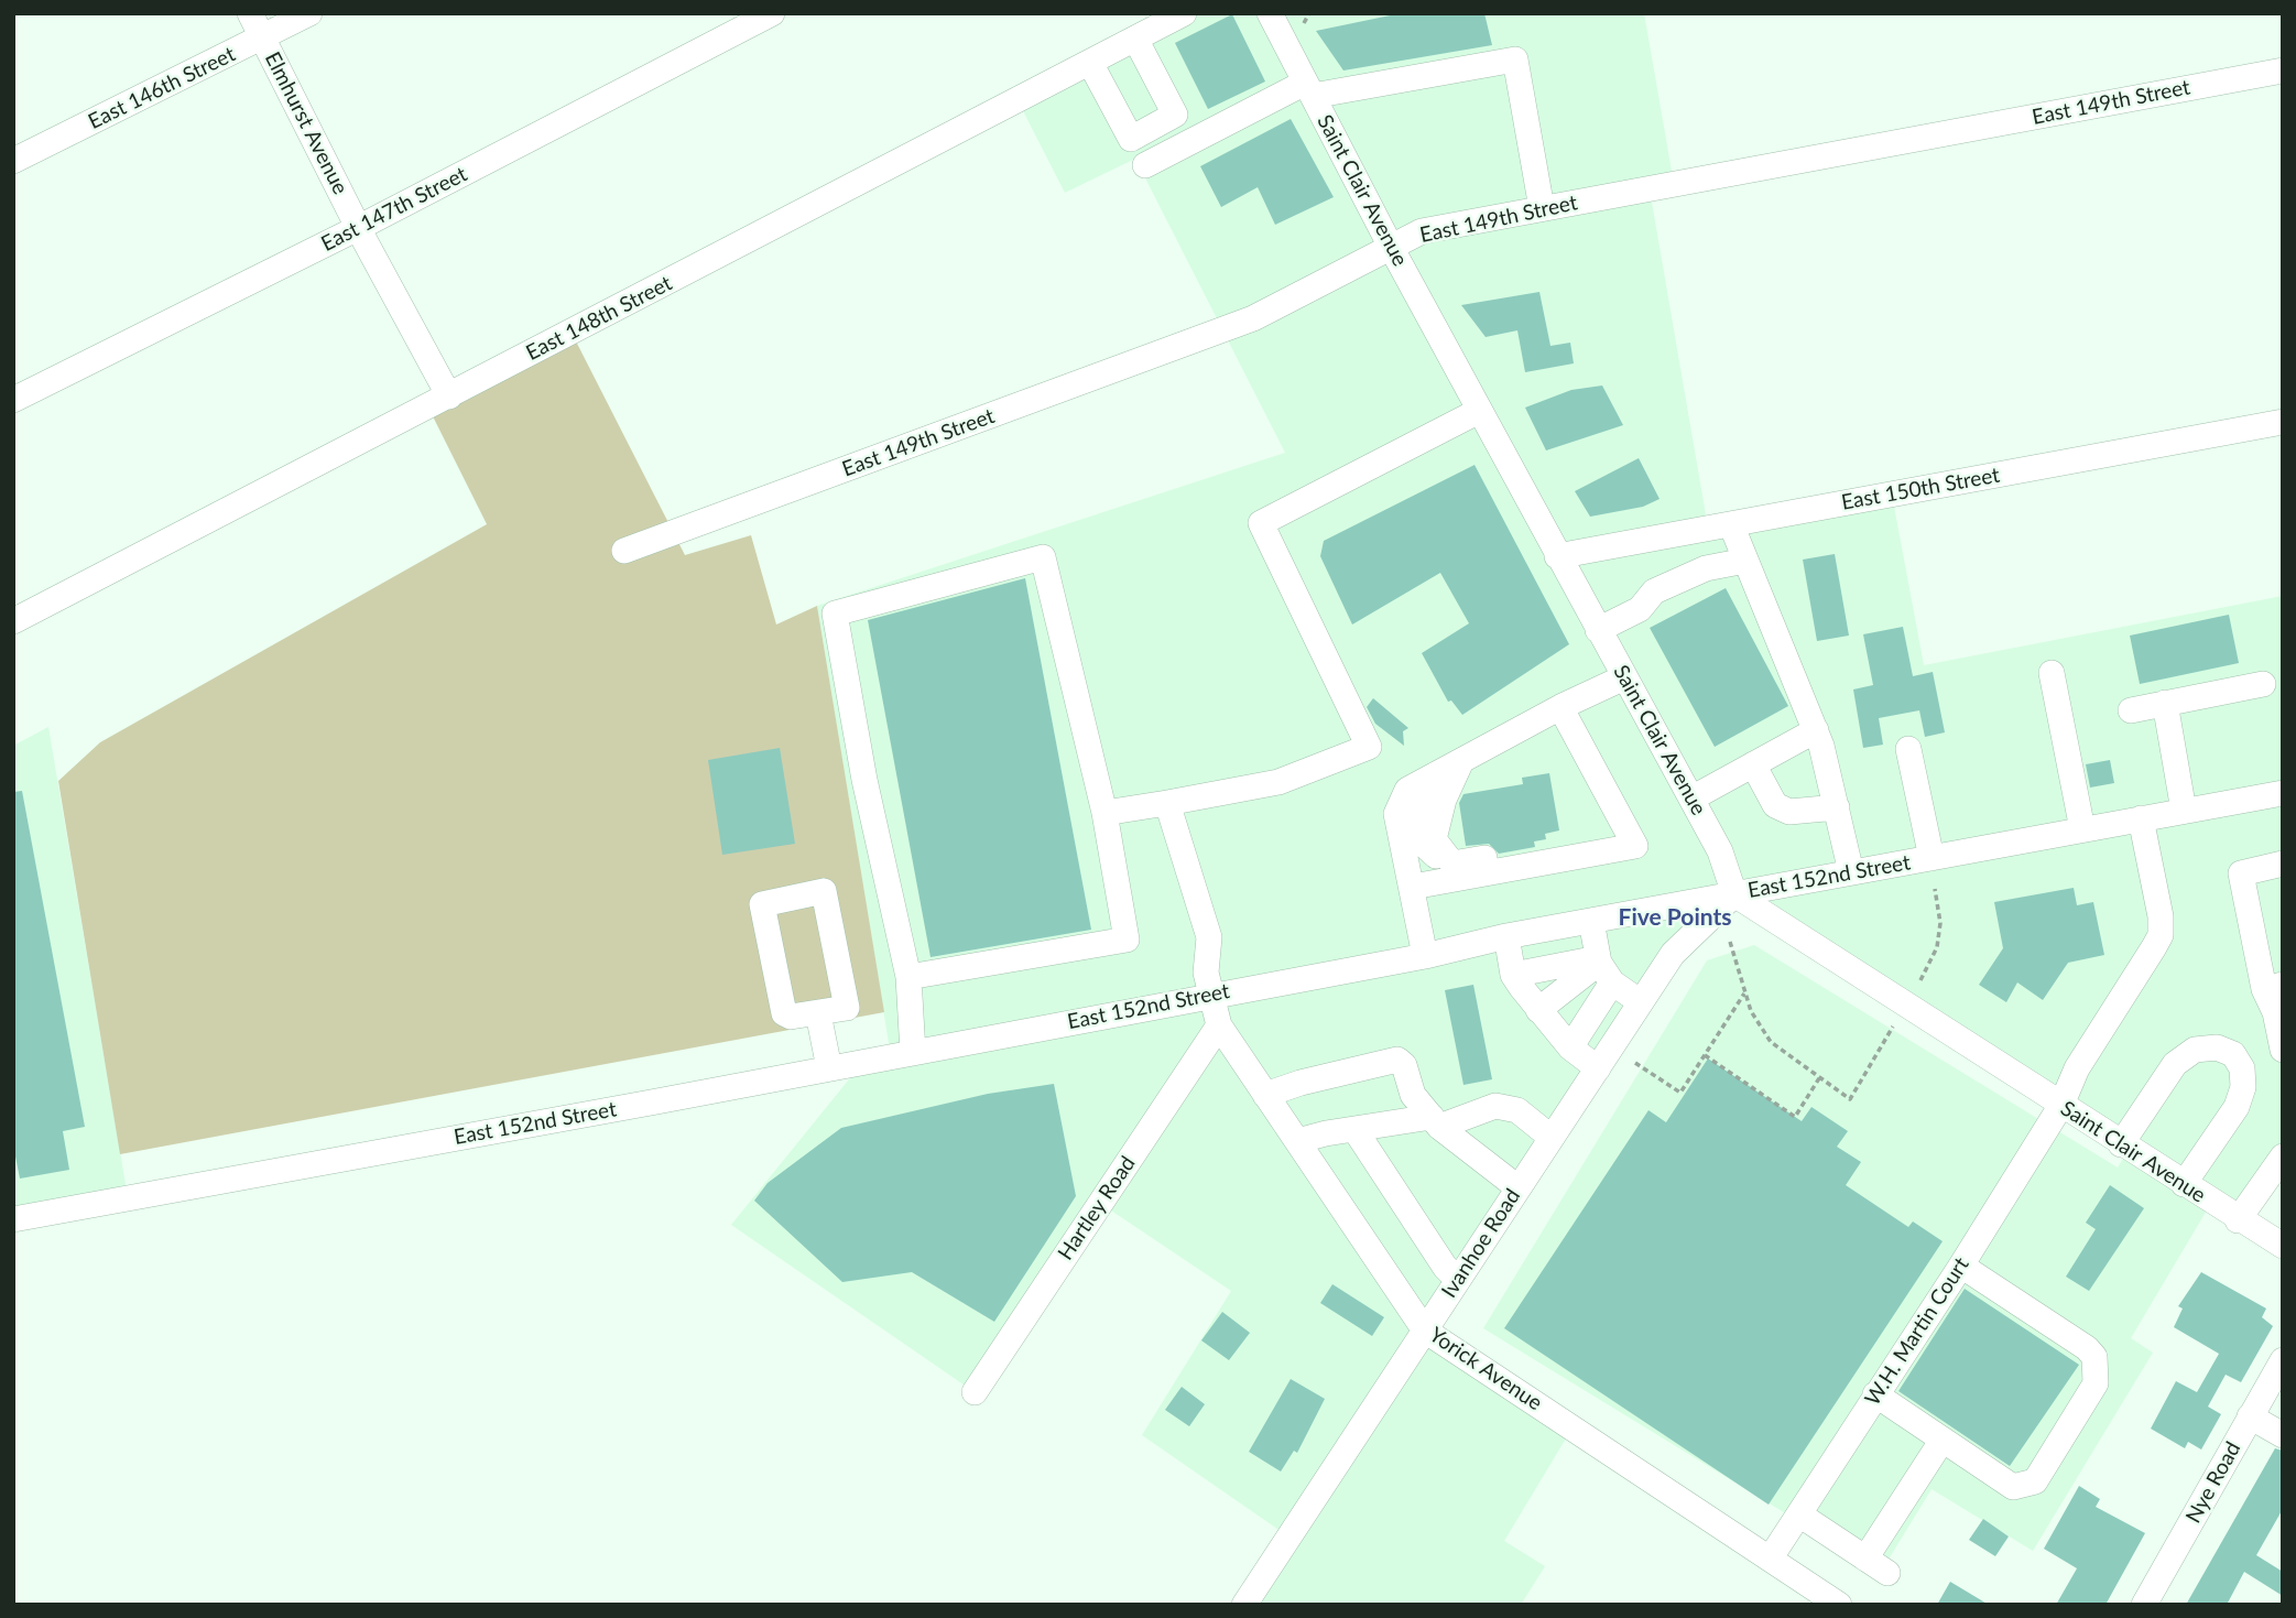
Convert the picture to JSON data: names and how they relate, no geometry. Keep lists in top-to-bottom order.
{
  "streets": {
    "street": [
      "East 146th Street",
      "East 149th Street",
      "Elmhurst Avenue",
      "Saint Clair Avenue",
      "East 147th Street",
      "East 148th Street",
      "East 150th Street",
      "East 152nd Street",
      "Hartley Road",
      "Ivanhoe Road",
      "W.H. Martin Court",
      "Yorick Avenue",
      "Nye Road"
    ]
  },
  "crossings": [
    ["East 146th Street", "Elmhurst Avenue"],
    ["East 149th Street", "Saint Clair Avenue"],
    ["Elmhurst Avenue", "East 147th Street"],
    ["Elmhurst Avenue", "East 148th Street"],
    ["Saint Clair Avenue", "East 150th Street"],
    ["Saint Clair Avenue", "East 152nd Street"],
    ["Saint Clair Avenue", "Ivanhoe Road"],
    ["Saint Clair Avenue", "W.H. Martin Court"],
    ["East 152nd Street", "Ivanhoe Road"],
    ["East 152nd Street", "W.H. Martin Court"],
    ["East 152nd Street", "Yorick Avenue"],
    ["Hartley Road", "Yorick Avenue"],
    ["Ivanhoe Road", "Yorick Avenue"],
    ["W.H. Martin Court", "Yorick Avenue"]
  ],
  "districts": ["Five Points"]
}
